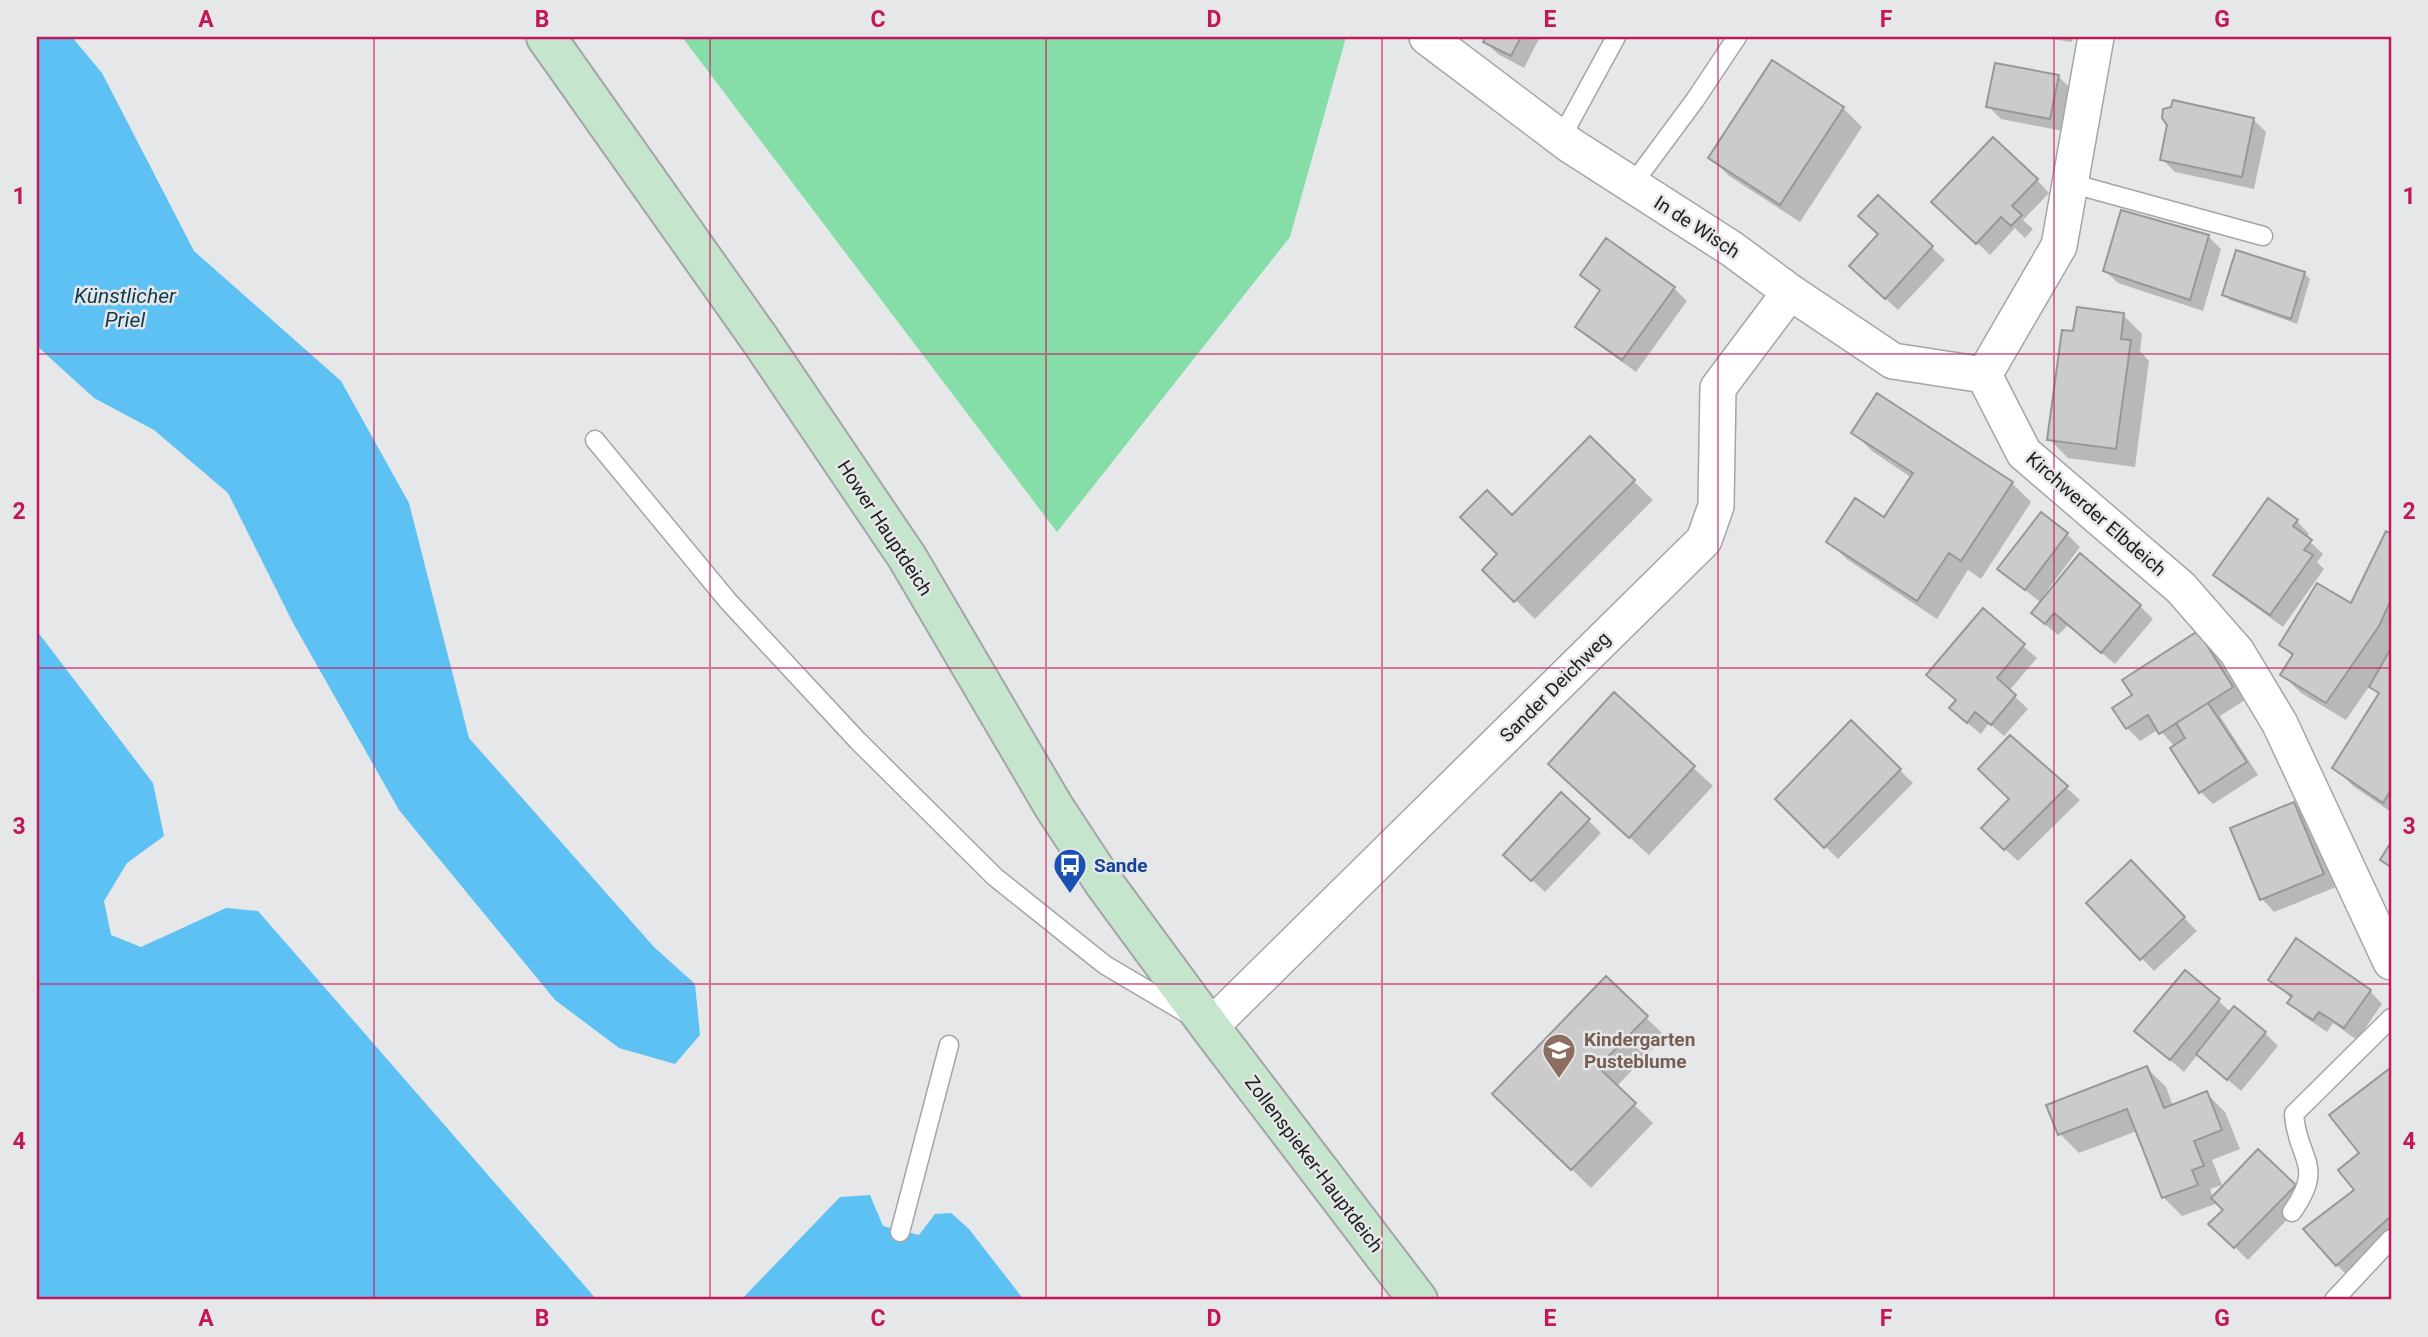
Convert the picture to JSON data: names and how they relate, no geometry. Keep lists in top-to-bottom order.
{
  "streets": {
    "street": [
      "In de Wisch",
      "Kirchwerder Elbdeich",
      "Hower Hauptdeich",
      "Sander Deichweg",
      "Zollenspieker-Hauptdeich"
    ]
  },
  "crossings": [
    ["In de Wisch", "Kirchwerder Elbdeich"],
    ["In de Wisch", "Sander Deichweg"],
    ["Hower Hauptdeich", "Sander Deichweg"],
    ["Hower Hauptdeich", "Zollenspieker-Hauptdeich"],
    ["Sander Deichweg", "Zollenspieker-Hauptdeich"]
  ],
  "water": ["Künstlicher Priel"],
  "places": {
    "bus stop": ["Sande"],
    "school or university": ["Kindergarten Pusteblume"]
  },
  "grid": {
    "columns": [
      "A",
      "B",
      "C",
      "D",
      "E",
      "F",
      "G"
    ],
    "rows": [
      "1",
      "2",
      "3",
      "4"
    ]
  }
}
